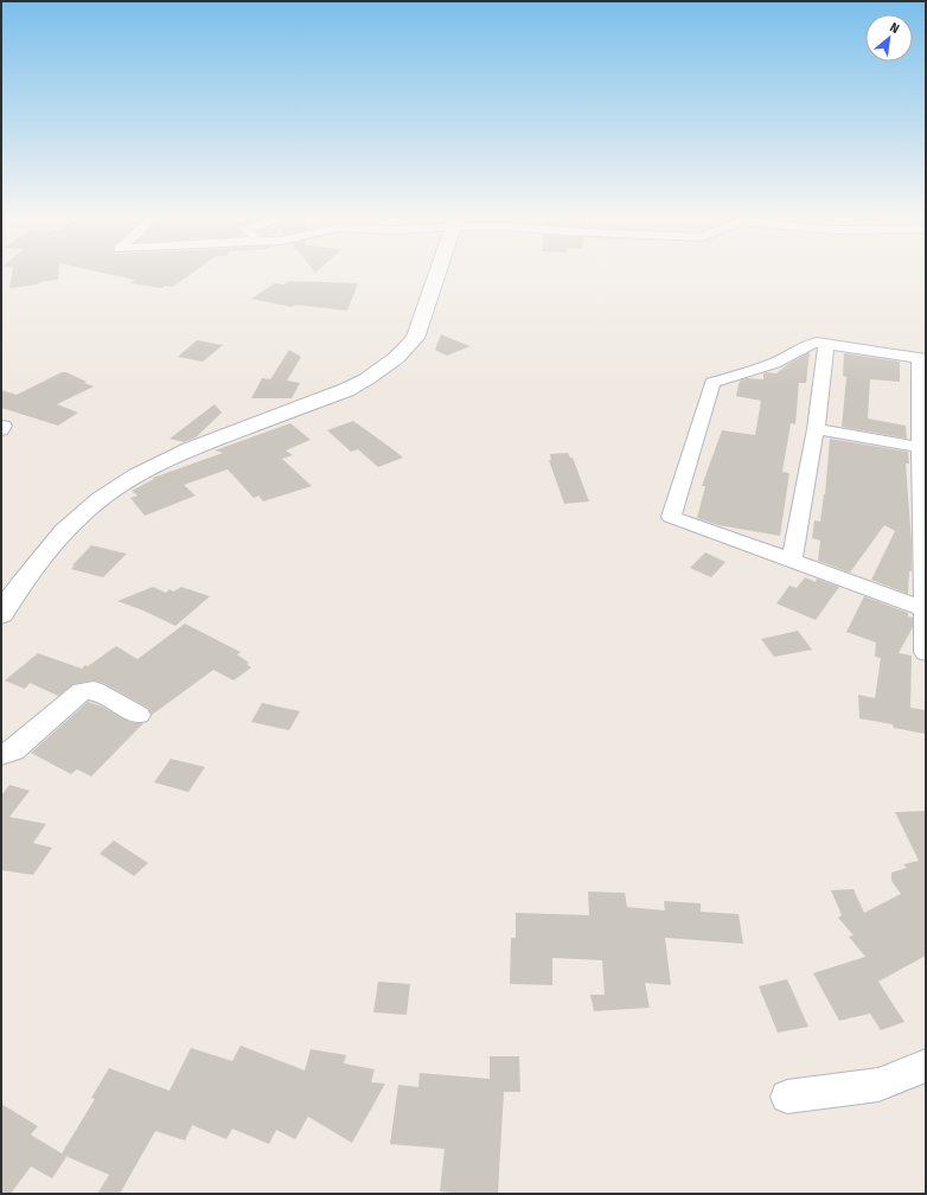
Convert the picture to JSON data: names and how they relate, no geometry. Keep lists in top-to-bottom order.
{
  "north": "top right"
}
